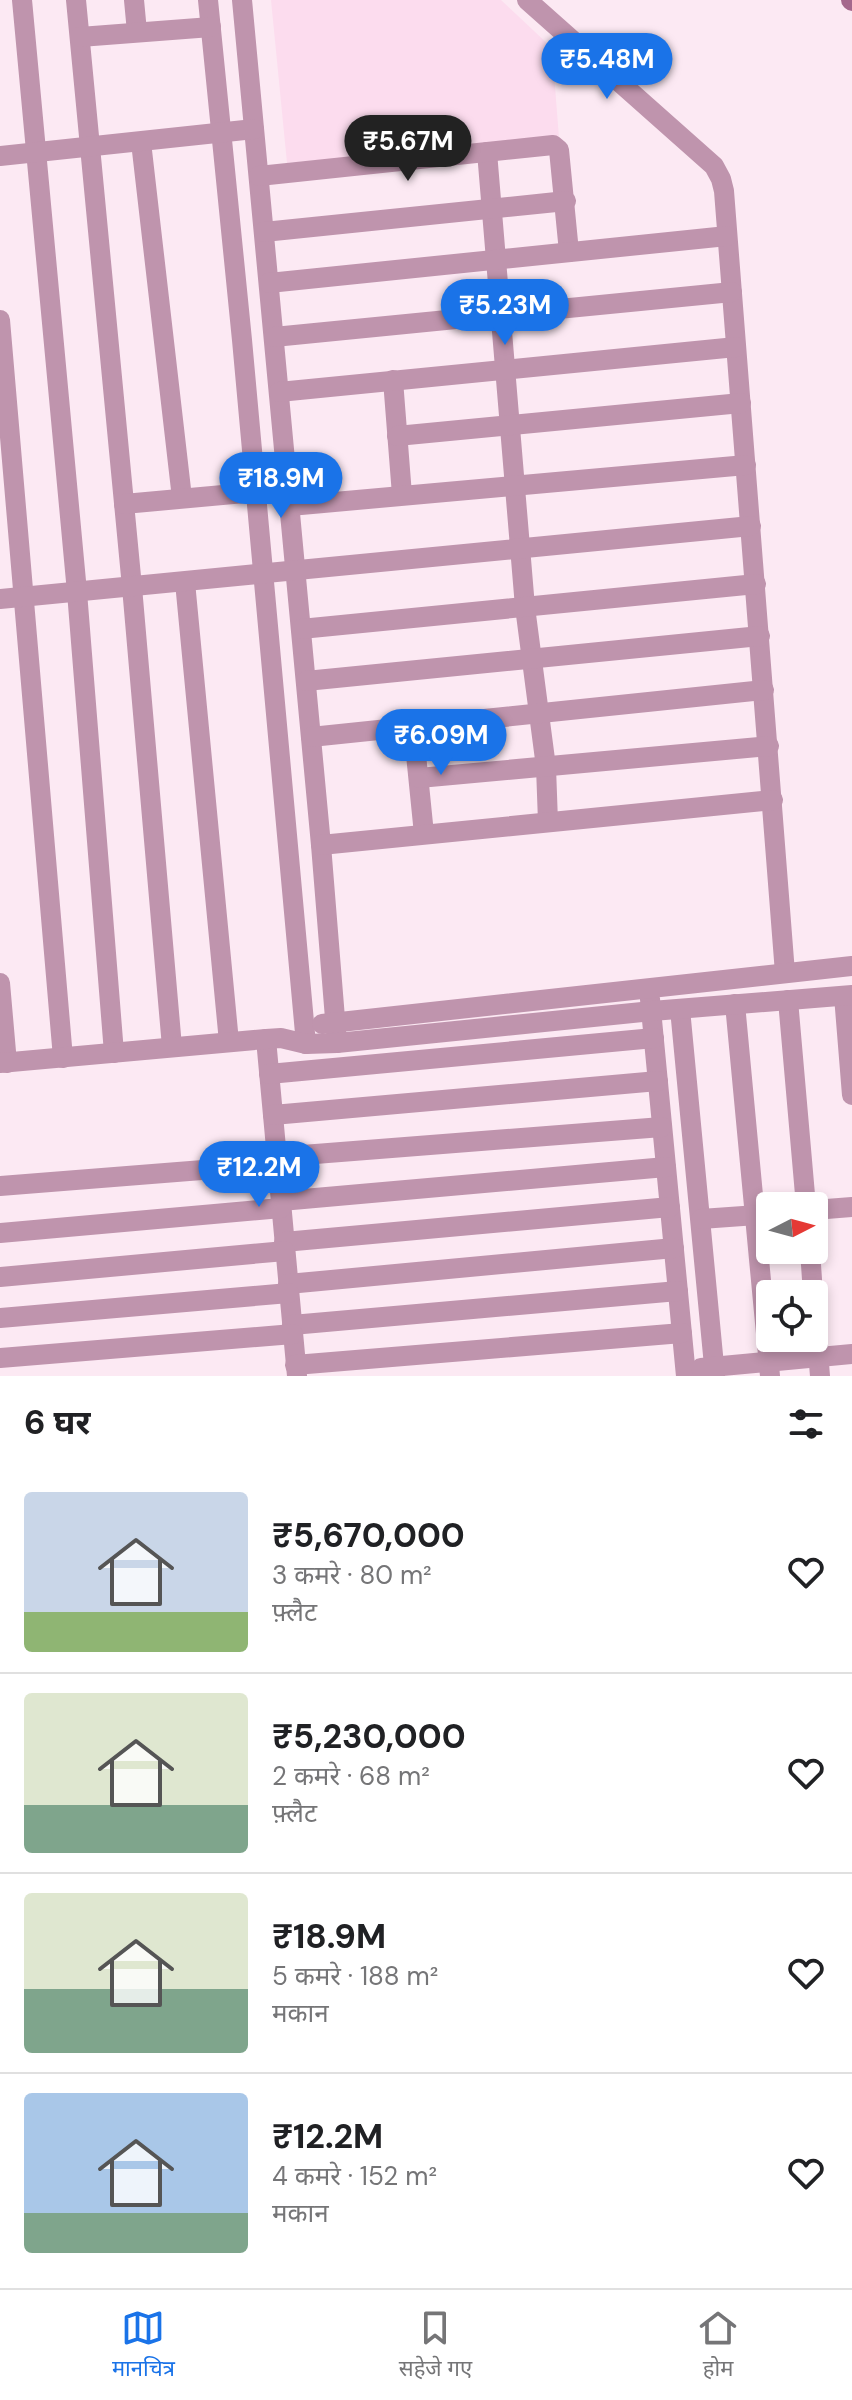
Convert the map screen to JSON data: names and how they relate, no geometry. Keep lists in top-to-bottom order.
{
  "north": "right",
  "page": {
    "price": [
      "₹5.48M",
      "₹5.67M",
      "₹5.23M",
      "₹18.9M",
      "₹6.09M",
      "₹12.2M"
    ],
    "heading": "6 घर",
    "list": [
      {
        "name": "₹5,670,000",
        "note": "3 कमरे · 80 m² · फ़्लैट"
      },
      {
        "name": "₹5,230,000",
        "note": "2 कमरे · 68 m² · फ़्लैट"
      },
      {
        "name": "₹18.9M",
        "note": "5 कमरे · 188 m² · मकान"
      },
      {
        "name": "₹12.2M",
        "note": "4 कमरे · 152 m² · मकान"
      }
    ],
    "tabs": ["मानचित्र", "सहेजे गए", "होम"]
  }
}
